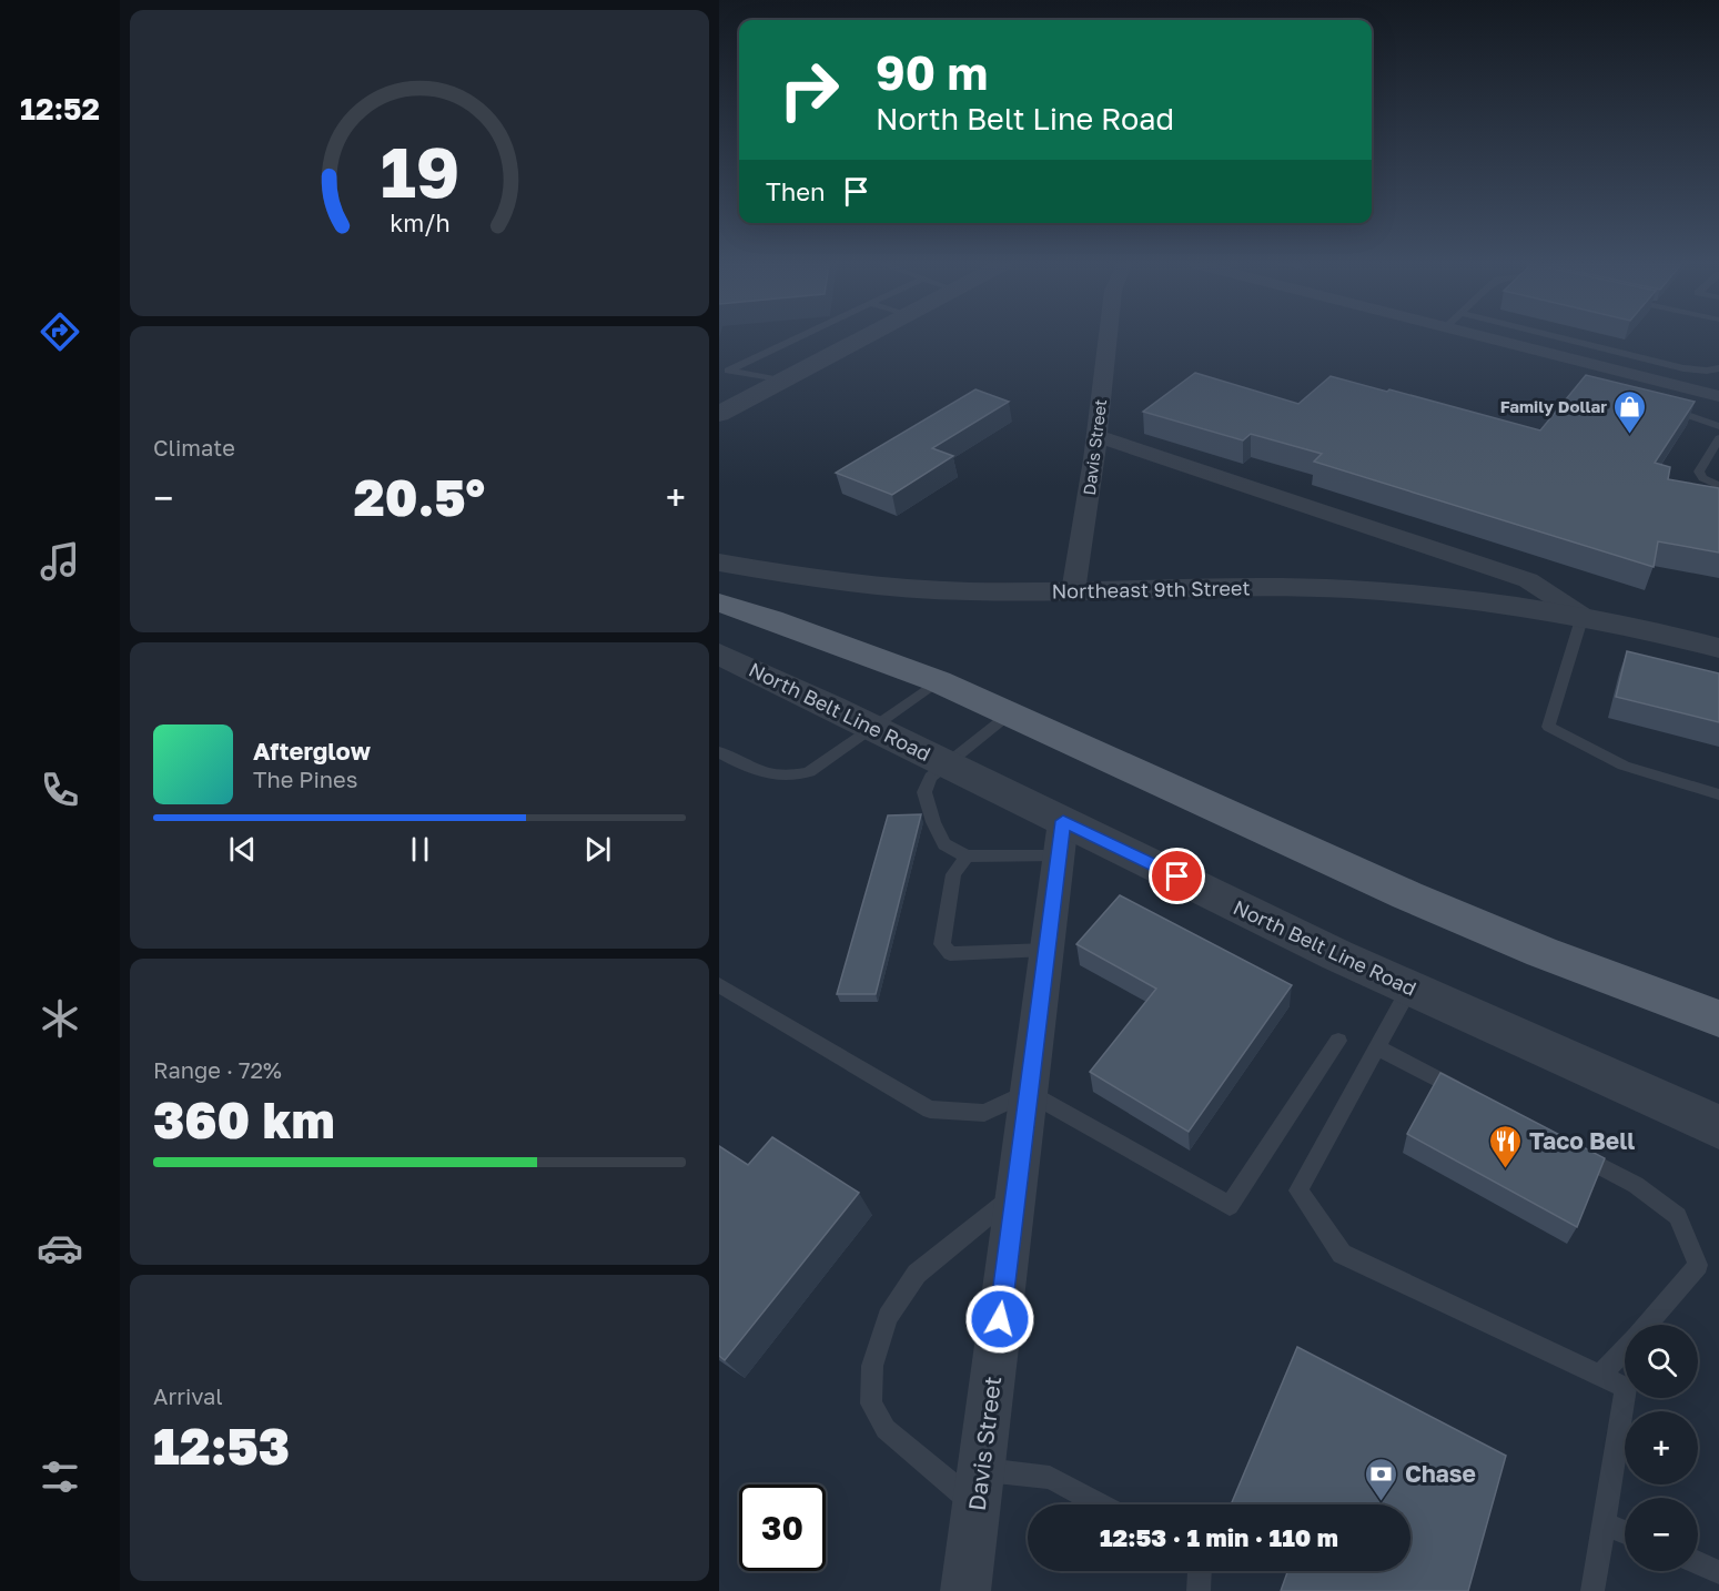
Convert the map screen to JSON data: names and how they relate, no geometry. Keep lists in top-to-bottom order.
{
  "streets": {
    "street": ["Davis Street", "Northeast 9th Street", "North Belt Line Road"]
  },
  "crossings": [
    ["Davis Street", "Northeast 9th Street"],
    ["Davis Street", "North Belt Line Road"]
  ],
  "places": {
    "shop": ["Family Dollar"],
    "restaurant": ["Taco Bell"],
    "bank": ["Chase"]
  },
  "page": {
    "tabs": "12:52",
    "turn": ["90 m", "North Belt Line Road"],
    "then": "Then",
    "tile": [
      "Climate",
      ["Range · 72%", "360 km"],
      ["Arrival", "12:53"]
    ],
    "heat": ["−", "20.5°", "+"],
    "song": ["Afterglow", "The Pines"],
    "map_buttons": ["+", "−"],
    "limit": "30",
    "trip": "12:53 · 1 min · 110 m",
    "gauge": ["19", "km/h"]
  }
}
